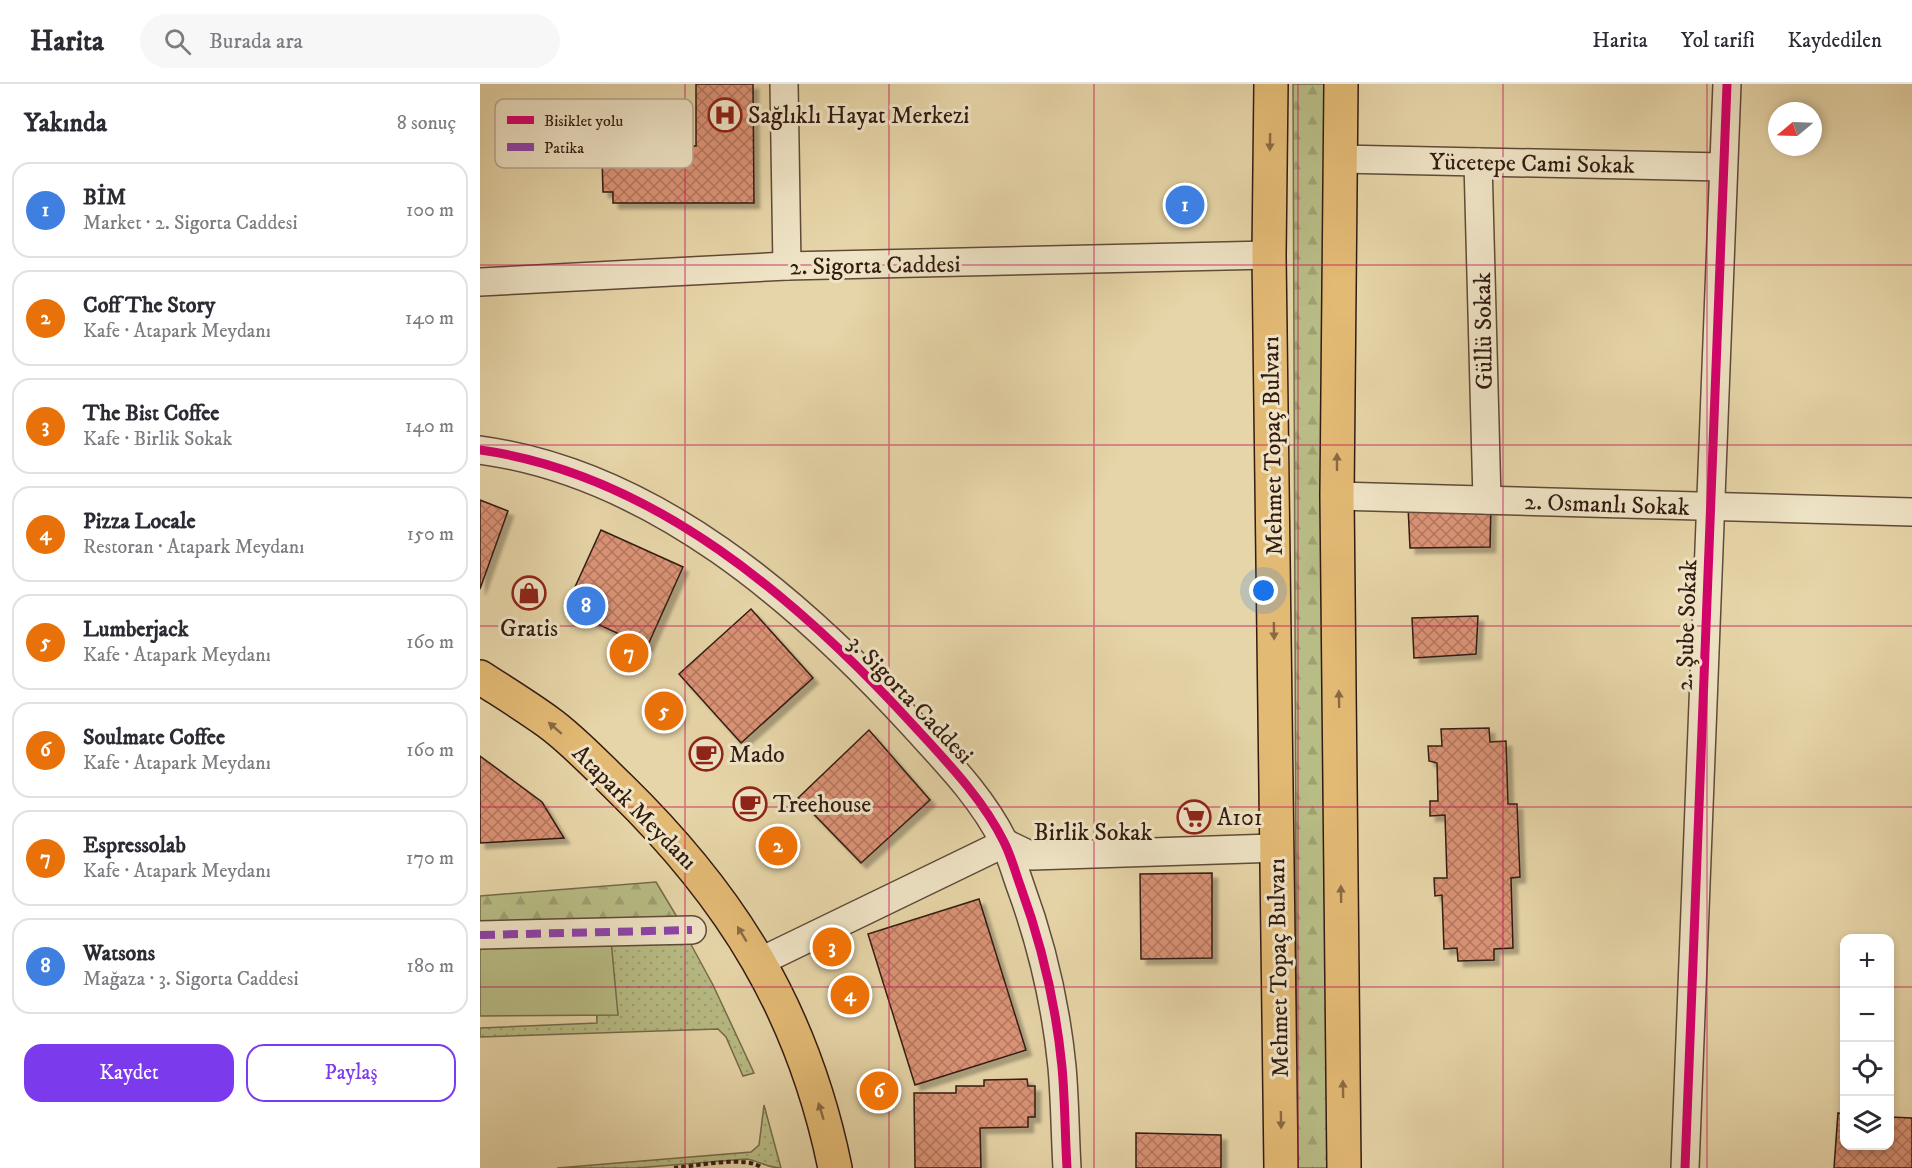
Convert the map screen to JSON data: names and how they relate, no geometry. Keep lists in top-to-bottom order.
{
  "streets": {
    "main road": ["Mehmet Topaç Bulvarı", "Atapark Meydanı"],
    "street": [
      "Yücetepe Cami Sokak",
      "2. Sigorta Caddesi",
      "Güllü Sokak",
      "2. Osmanlı Sokak",
      "2. Şube Sokak",
      "3. Sigorta Caddesi",
      "Birlik Sokak"
    ]
  },
  "crossings": [
    ["Yücetepe Cami Sokak", "Güllü Sokak"],
    ["Yücetepe Cami Sokak", "2. Şube Sokak"],
    ["2. Sigorta Caddesi", "Mehmet Topaç Bulvarı"],
    ["Güllü Sokak", "2. Osmanlı Sokak"],
    ["Mehmet Topaç Bulvarı", "Birlik Sokak"],
    ["2. Osmanlı Sokak", "2. Şube Sokak"],
    ["3. Sigorta Caddesi", "Birlik Sokak"],
    ["Atapark Meydanı", "Birlik Sokak"]
  ],
  "one_way": ["Atapark Meydanı"],
  "places": {
    "hospital": ["Sağlıklı Hayat Merkezi"],
    "shop": ["Gratis"],
    "cafe": ["Mado", "Treehouse"],
    "supermarket": ["A101"]
  },
  "legend": ["Bisiklet yolu", "Patika"],
  "north": "left",
  "page": {
    "header": "Harita",
    "search": "Burada ara",
    "nav": ["Harita", "Yol tarifi", "Kaydedilen"],
    "heading": ["Yakında", "8 sonuç"],
    "list": [
      {
        "mark": "1",
        "name": "BİM",
        "note": "Market · 2. Sigorta Caddesi",
        "value": "100 m"
      },
      {
        "mark": "2",
        "name": "Coff The Story",
        "note": "Kafe · Atapark Meydanı",
        "value": "140 m"
      },
      {
        "mark": "3",
        "name": "The Bist Coffee",
        "note": "Kafe · Birlik Sokak",
        "value": "140 m"
      },
      {
        "mark": "4",
        "name": "Pizza Locale",
        "note": "Restoran · Atapark Meydanı",
        "value": "150 m"
      },
      {
        "mark": "5",
        "name": "Lumberjack",
        "note": "Kafe · Atapark Meydanı",
        "value": "160 m"
      },
      {
        "mark": "6",
        "name": "Soulmate Coffee",
        "note": "Kafe · Atapark Meydanı",
        "value": "160 m"
      },
      {
        "mark": "7",
        "name": "Espressolab",
        "note": "Kafe · Atapark Meydanı",
        "value": "170 m"
      },
      {
        "mark": "8",
        "name": "Watsons",
        "note": "Mağaza · 3. Sigorta Caddesi",
        "value": "180 m"
      }
    ],
    "pins": [
      "1",
      "8",
      "7",
      "5",
      "2",
      "3",
      "4",
      "6"
    ],
    "map_buttons": ["+", "−"],
    "buttons": ["Kaydet", "Paylaş"]
  }
}
